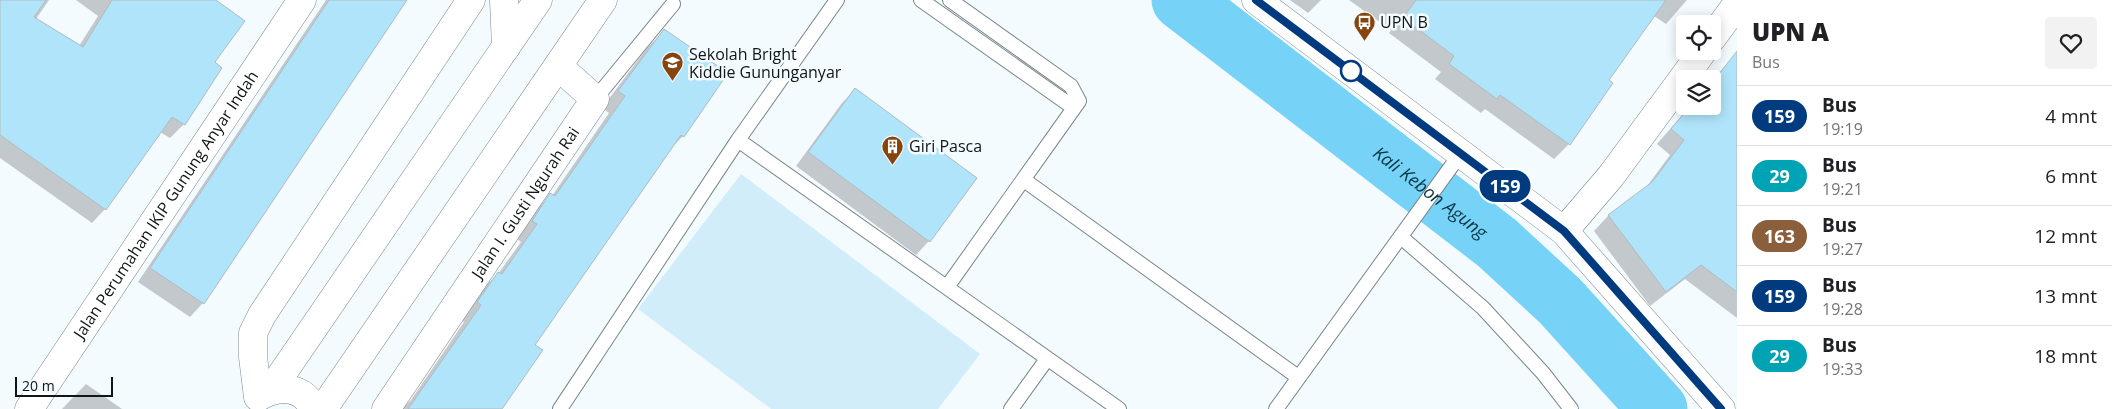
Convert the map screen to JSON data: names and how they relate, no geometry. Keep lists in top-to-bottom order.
{
  "streets": {
    "street": ["Jalan I. Gusti Ngurah Rai", "Jalan Perumahan IKIP Gunung Anyar Indah"]
  },
  "water": ["Kali Kebon Agung"],
  "places": {
    "bus stop": ["UPN B"],
    "school or university": ["Sekolah Bright Kiddie Gununganyar"],
    "building": ["Giri Pasca"]
  },
  "lines": ["bus line 159"],
  "scale_bar": "20 m",
  "page": {
    "on_map": "159",
    "heading": ["UPN A", "Bus"],
    "list": [
      {
        "mark": "159",
        "name": "Bus",
        "note": "19:19",
        "value": "4 mnt"
      },
      {
        "mark": "29",
        "name": "Bus",
        "note": "19:21",
        "value": "6 mnt"
      },
      {
        "mark": "163",
        "name": "Bus",
        "note": "19:27",
        "value": "12 mnt"
      },
      {
        "mark": "159",
        "name": "Bus",
        "note": "19:28",
        "value": "13 mnt"
      },
      {
        "mark": "29",
        "name": "Bus",
        "note": "19:33",
        "value": "18 mnt"
      }
    ],
    "scale": "20 m"
  }
}
